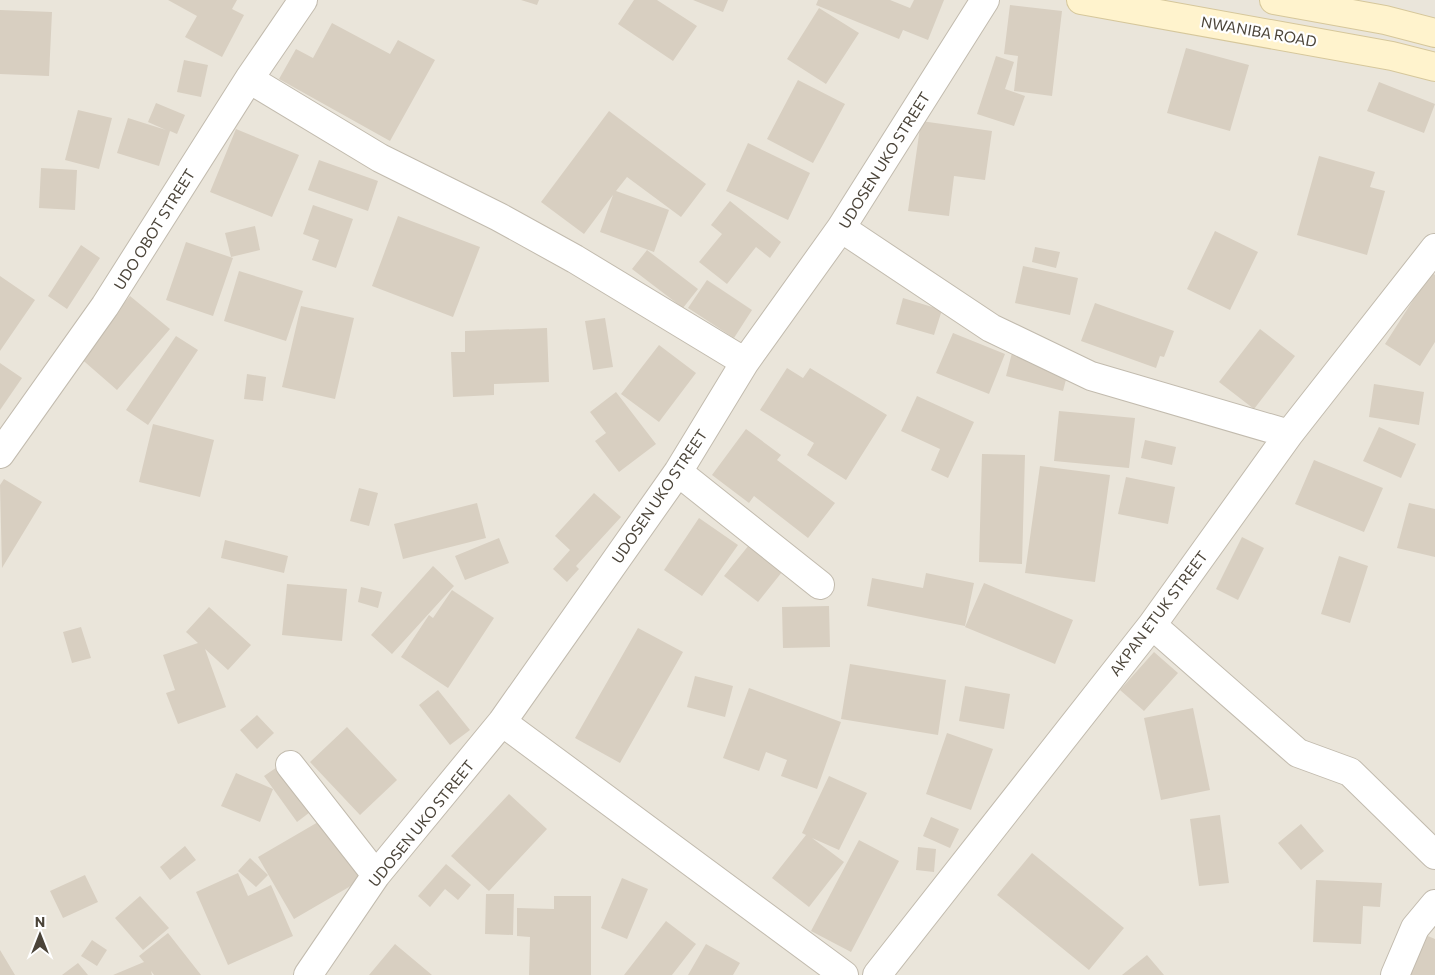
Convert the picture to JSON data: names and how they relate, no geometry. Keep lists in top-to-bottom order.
{
  "streets": {
    "main road": ["NWANIBA ROAD"],
    "street": ["UDOSEN UKO STREET", "UDO OBOT STREET", "AKPAN ETUK STREET"]
  },
  "north": "top"
}
